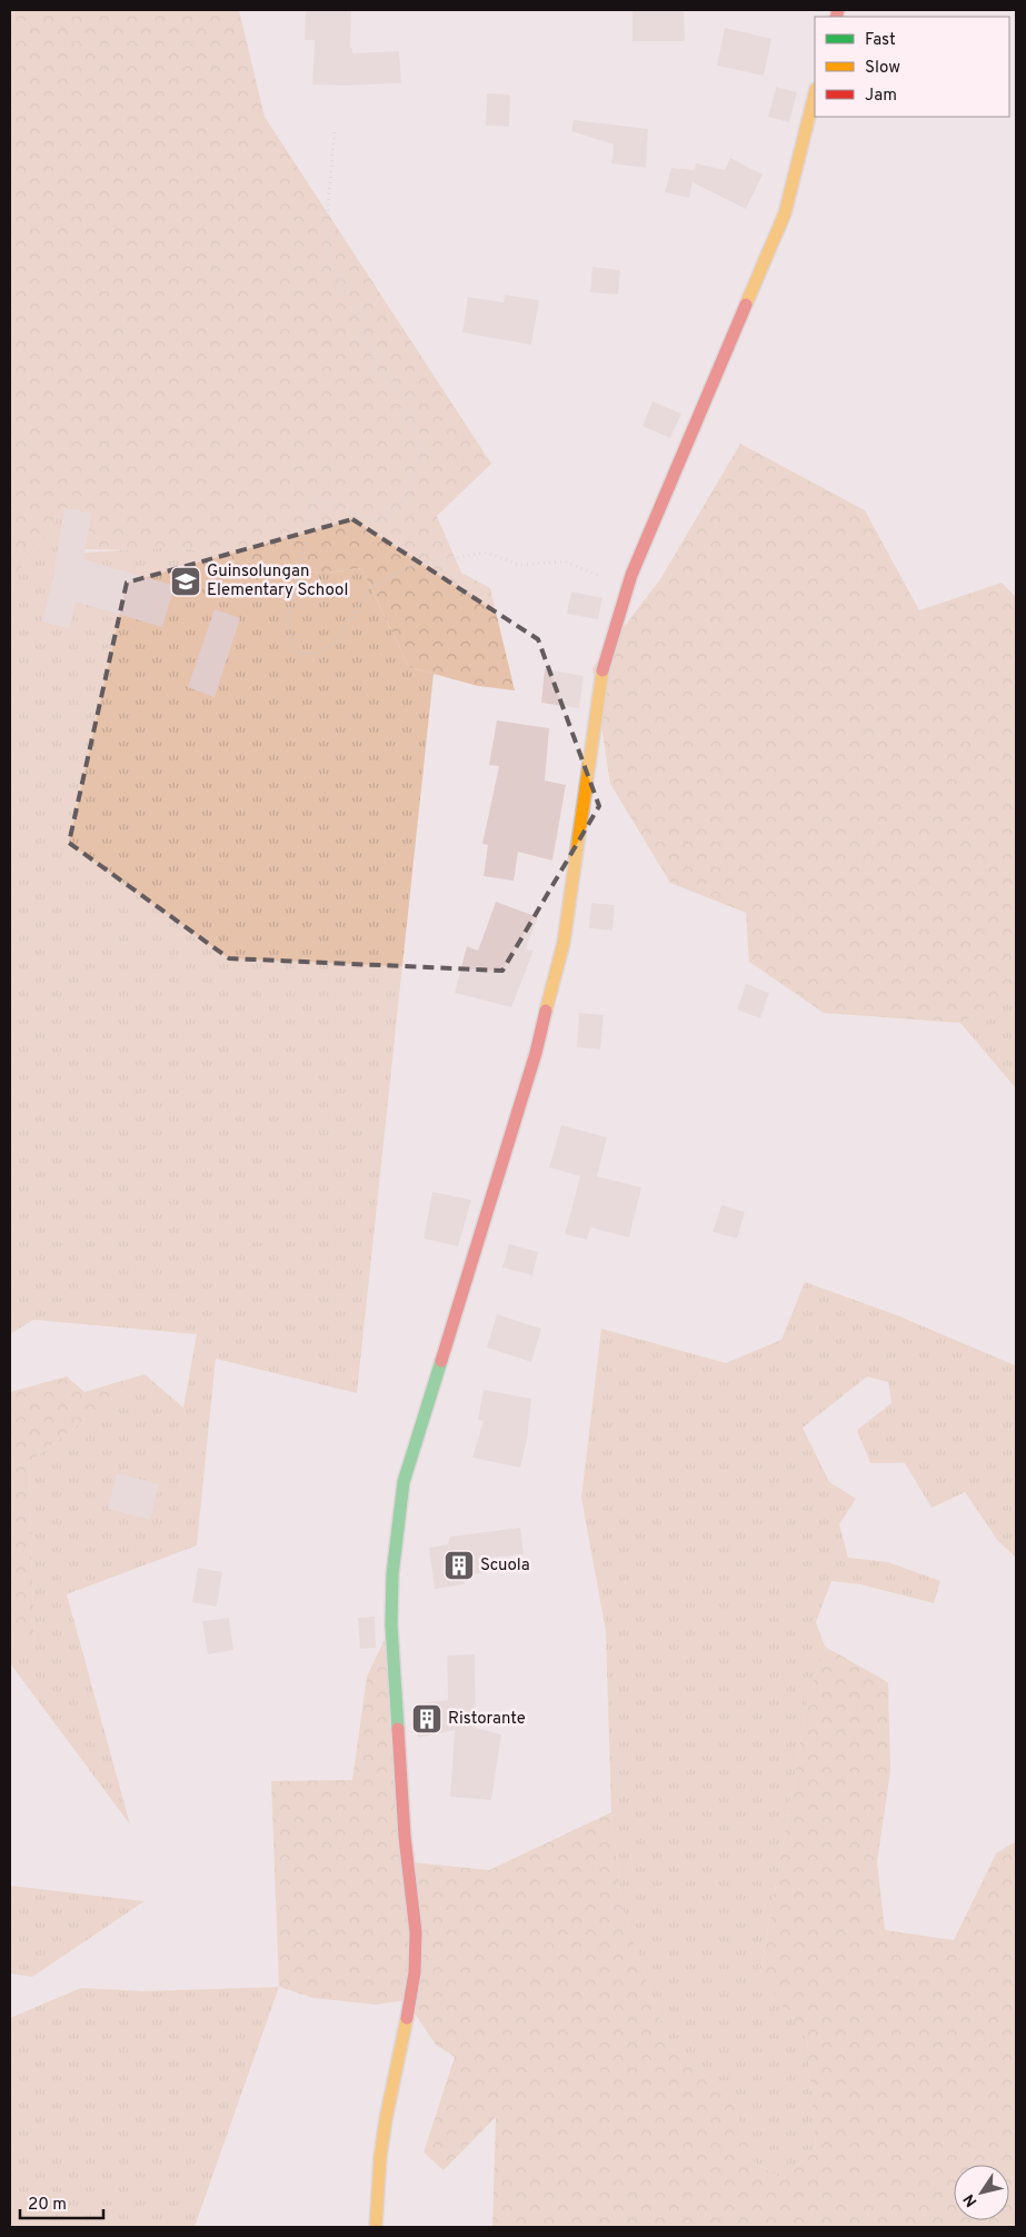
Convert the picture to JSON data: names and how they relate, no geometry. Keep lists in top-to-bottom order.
{
  "places": {
    "school or university": ["Guinsolungan Elementary School"],
    "building": ["Scuola", "Ristorante"]
  },
  "legend": ["Fast", "Slow", "Jam"],
  "scale_bar": "20 m",
  "north": "bottom left"
}
